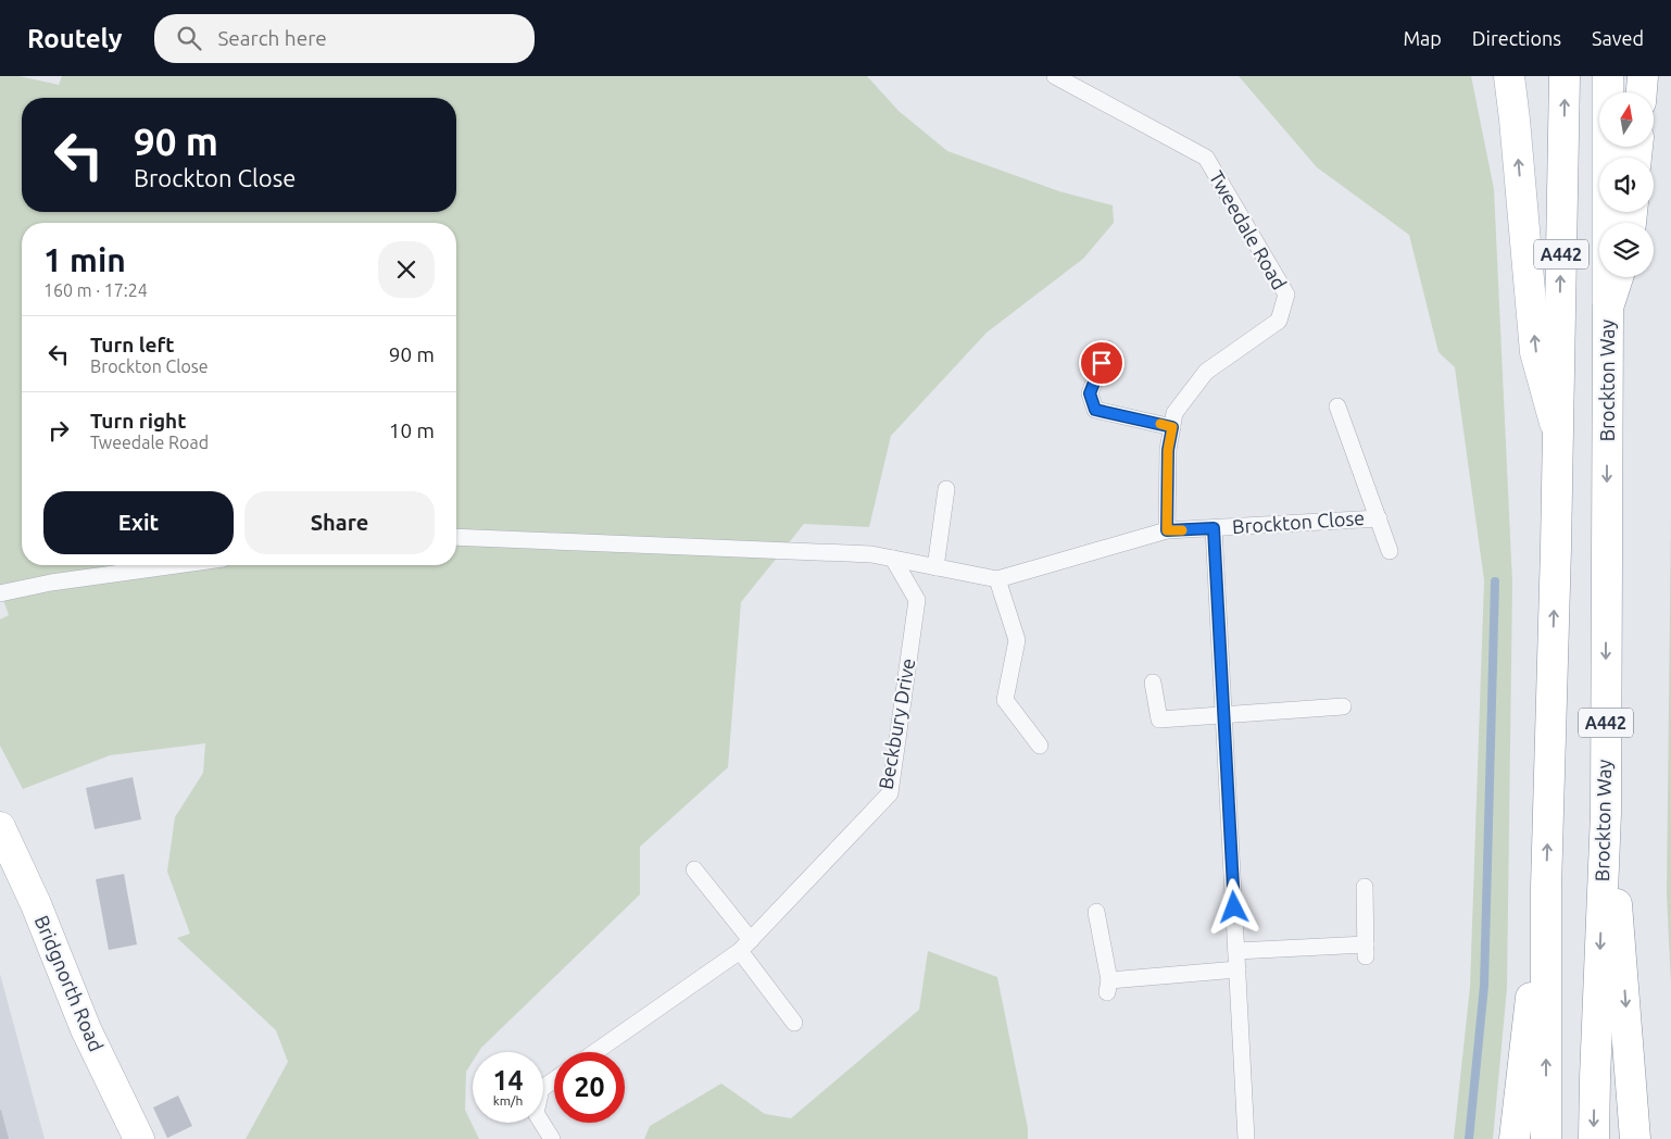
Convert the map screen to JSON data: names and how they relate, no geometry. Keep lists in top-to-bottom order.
{
  "streets": {
    "main road": ["A442", "Brockton Way", "Bridgnorth Road"],
    "lane": ["Tweedale Road", "Brockton Close", "Beckbury Drive"]
  },
  "crossings": [
    ["Tweedale Road", "Brockton Close"],
    ["A442", "Brockton Way"]
  ],
  "north": "top",
  "page": {
    "header": "Routely",
    "search": "Search here",
    "nav": ["Map", "Directions", "Saved"],
    "turn": ["90 m", "Brockton Close"],
    "heading": ["1 min", "160 m · 17:24"],
    "list": [
      {
        "name": "Turn left",
        "note": "Brockton Close",
        "value": "90 m"
      },
      {
        "name": "Turn right",
        "note": "Tweedale Road",
        "value": "10 m"
      }
    ],
    "buttons": ["Exit", "Share"],
    "speed": "14 km/h",
    "limit": "20"
  }
}
